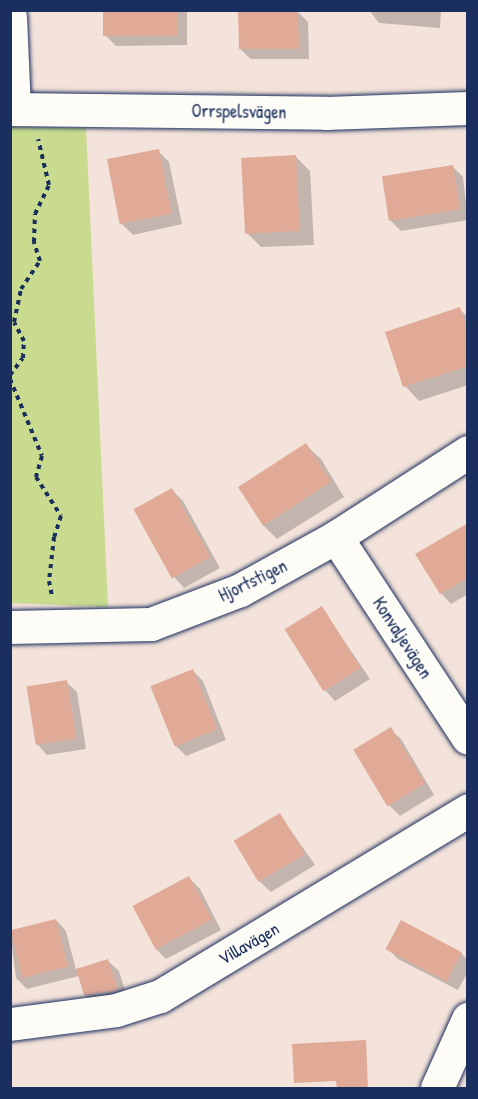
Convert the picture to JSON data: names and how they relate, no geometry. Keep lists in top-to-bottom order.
{
  "streets": {
    "street": [
      "Orrspelsvägen",
      "Hjortstigen",
      "Konvaljevägen",
      "Villavägen"
    ]
  },
  "crossings": [
    ["Hjortstigen", "Konvaljevägen"]
  ]
}
